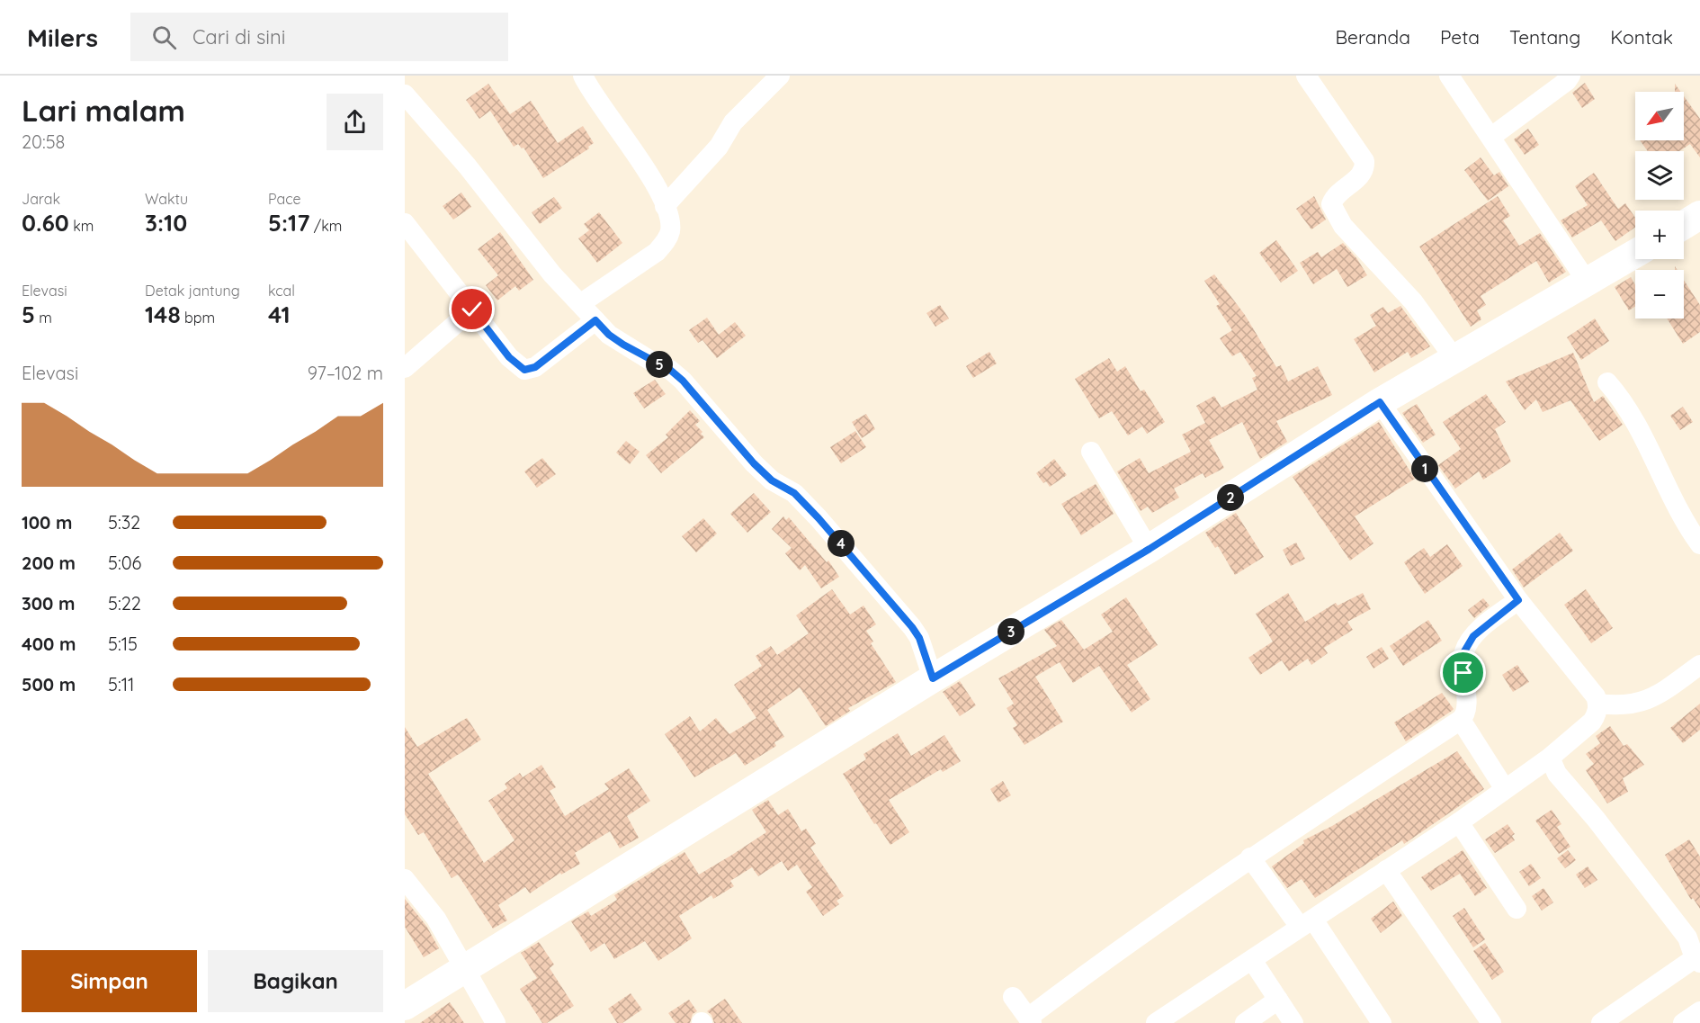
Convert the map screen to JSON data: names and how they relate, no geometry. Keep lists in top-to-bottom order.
{
  "north": "bottom left",
  "page": {
    "header": "Milers",
    "search": "Cari di sini",
    "nav": [
      "Beranda",
      "Peta",
      "Tentang",
      "Kontak"
    ],
    "heading": ["Lari malam", "20:58"],
    "map_buttons": ["+", "−"],
    "stats": [
      ["Jarak", "0.60 km"],
      ["Waktu", "3:10"],
      ["Pace", "5:17 /km"],
      ["Elevasi", "5 m"],
      ["Detak jantung", "148 bpm"],
      ["kcal", "41"]
    ],
    "chart": ["Elevasi", "97–102 m"],
    "pins": [
      "5",
      "1",
      "2",
      "4",
      "3"
    ],
    "list": [
      {
        "name": "100 m",
        "note": "5:32"
      },
      {
        "name": "200 m",
        "note": "5:06"
      },
      {
        "name": "300 m",
        "note": "5:22"
      },
      {
        "name": "400 m",
        "note": "5:15"
      },
      {
        "name": "500 m",
        "note": "5:11"
      }
    ],
    "buttons": ["Simpan", "Bagikan"]
  }
}
